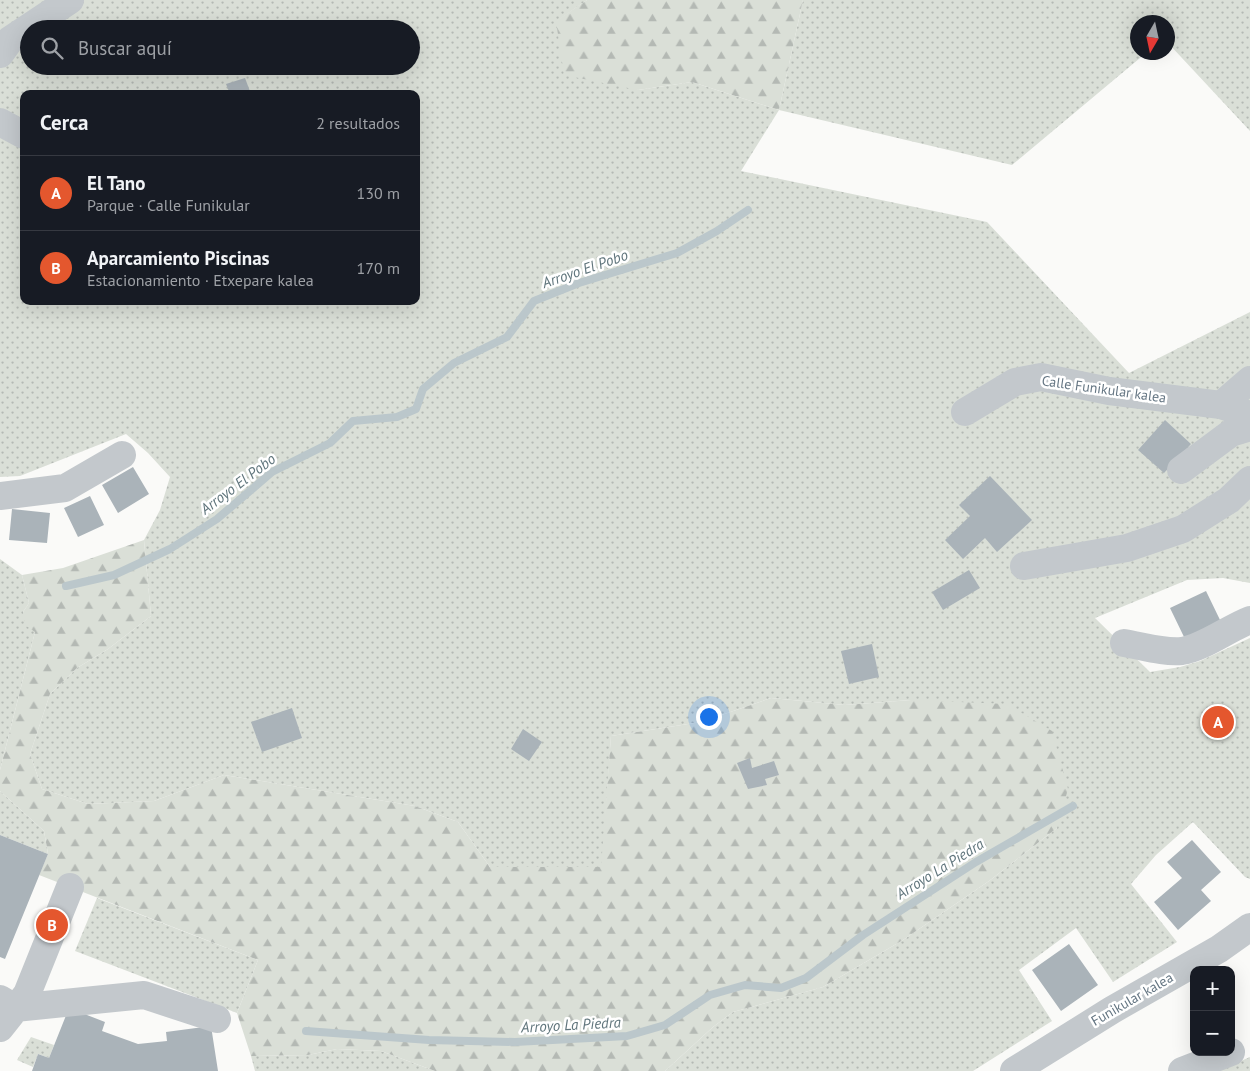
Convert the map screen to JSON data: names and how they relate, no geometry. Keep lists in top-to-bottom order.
{
  "streets": {
    "street": ["Calle Funikular kalea", "Funikular kalea"]
  },
  "water": ["Arroyo El Pobo", "Arroyo La Piedra"],
  "north": "bottom",
  "page": {
    "search": "Buscar aquí",
    "heading": ["Cerca", "2 resultados"],
    "list": [
      {
        "mark": "A",
        "name": "El Tano",
        "note": "Parque · Calle Funikular",
        "value": "130 m"
      },
      {
        "mark": "B",
        "name": "Aparcamiento Piscinas",
        "note": "Estacionamiento · Etxepare kalea",
        "value": "170 m"
      }
    ],
    "pins": ["A", "B"],
    "map_buttons": ["+", "−"]
  }
}
